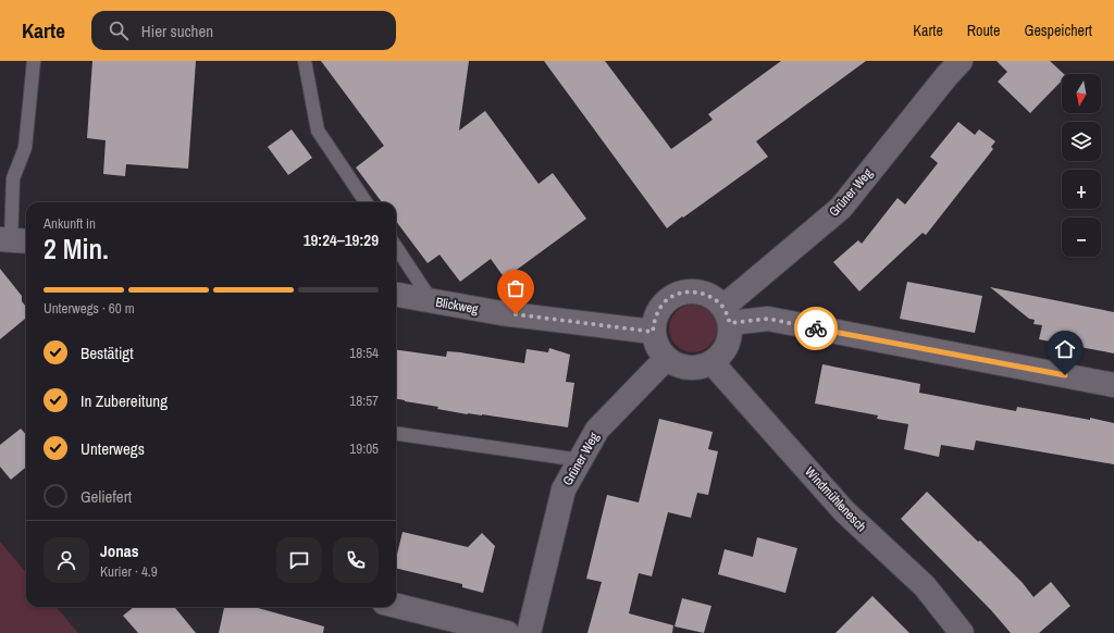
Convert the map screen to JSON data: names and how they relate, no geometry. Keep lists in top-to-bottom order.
{
  "streets": {
    "street": ["Grüner Weg", "Blickweg", "Windmühlenesch"]
  },
  "crossings": [
    ["Grüner Weg", "Blickweg"],
    ["Grüner Weg", "Windmühlenesch"],
    ["Blickweg", "Windmühlenesch"]
  ],
  "north": "bottom",
  "page": {
    "header": "Karte",
    "search": "Hier suchen",
    "nav": ["Karte", "Route", "Gespeichert"],
    "map_buttons": ["+", "−"],
    "heading": ["2 Min.", "Ankunft in", "19:24–19:29"],
    "panel": ["Jonas", "Kurier · 4.9"],
    "bar": "Unterwegs · 60 m",
    "list": [
      ["Bestätigt", "18:54"],
      ["In Zubereitung", "18:57"],
      ["Unterwegs", "19:05"],
      "Geliefert"
    ]
  }
}
